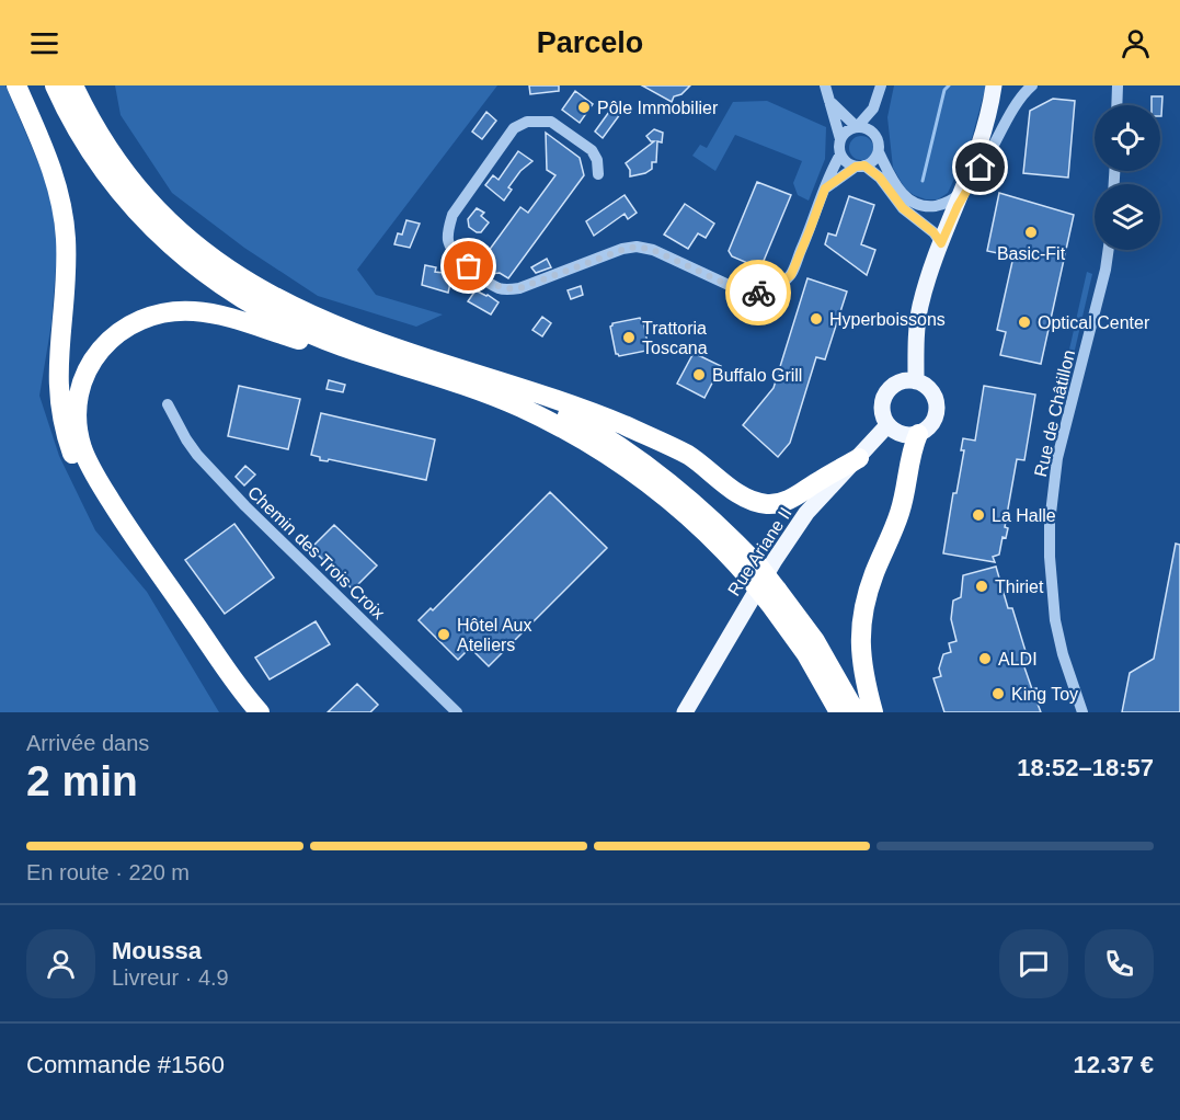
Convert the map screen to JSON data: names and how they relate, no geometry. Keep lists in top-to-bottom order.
{
  "streets": {
    "main road": ["Rue Ariane II"],
    "street": ["Rue de Châtillon", "Chemin des Trois Croix"]
  },
  "places": [
    "Pôle Immobilier",
    "Basic-Fit",
    "Hyperboissons",
    "Optical Center",
    "Trattoria Toscana",
    "Buffalo Grill",
    "La Halle",
    "Thiriet",
    "Hôtel Aux Ateliers",
    "ALDI",
    "King Toy"
  ],
  "page": {
    "header": "Parcelo",
    "heading": ["2 min", "Arrivée dans", "18:52–18:57"],
    "panel": [
      "Moussa",
      "Livreur · 4.9",
      "Commande #1560",
      "12.37 €"
    ],
    "bar": "En route · 220 m"
  }
}
